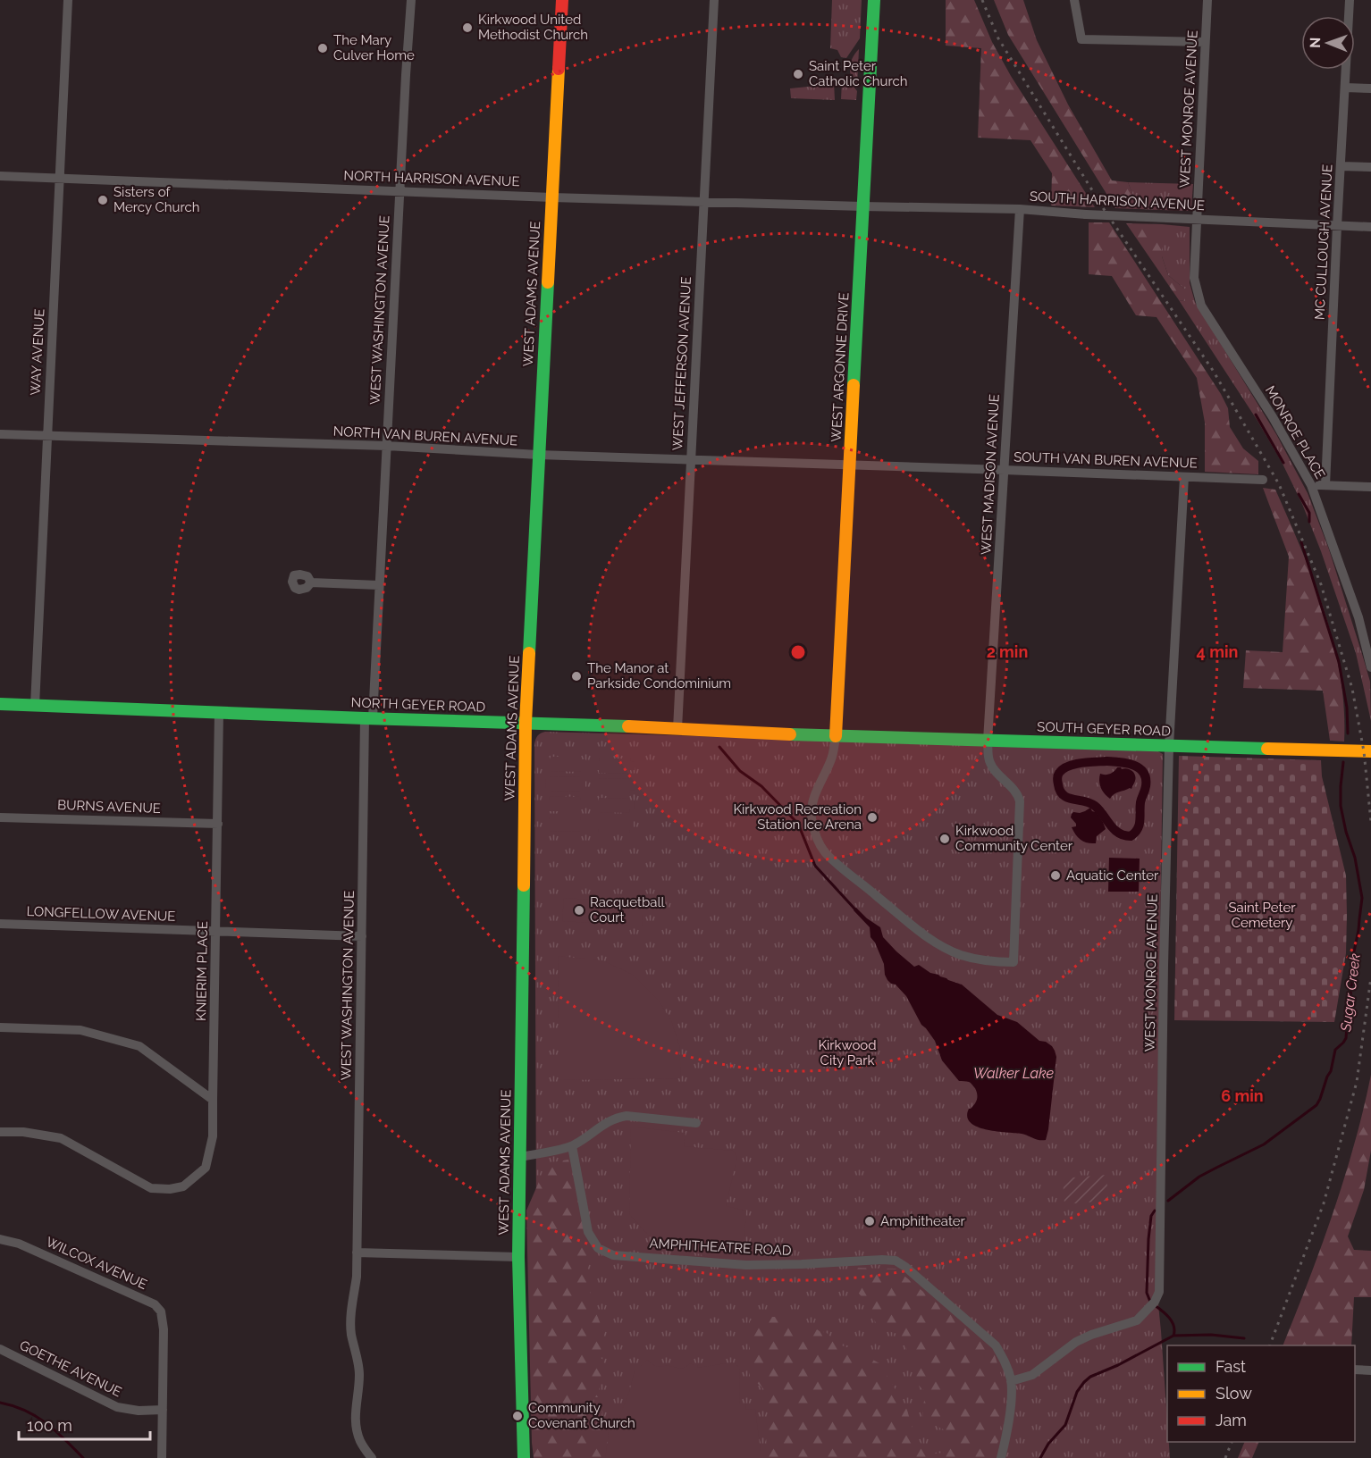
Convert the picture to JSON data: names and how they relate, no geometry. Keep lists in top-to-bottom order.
{
  "streets": {
    "street": [
      "WEST MONROE AVENUE",
      "NORTH HARRISON AVENUE",
      "SOUTH HARRISON AVENUE",
      "MC CULLOUGH AVENUE",
      "WEST ADAMS AVENUE",
      "WEST WASHINGTON AVENUE",
      "WAY AVENUE",
      "WEST JEFFERSON AVENUE",
      "WEST ARGONNE DRIVE",
      "MONROE PLACE",
      "NORTH VAN BUREN AVENUE",
      "SOUTH VAN BUREN AVENUE",
      "WEST MADISON AVENUE",
      "NORTH GEYER ROAD",
      "SOUTH GEYER ROAD",
      "BURNS AVENUE",
      "LONGFELLOW AVENUE",
      "KNIERIM PLACE",
      "AMPHITHEATRE ROAD",
      "WILCOX AVENUE",
      "GOETHE AVENUE"
    ]
  },
  "crossings": [
    ["WEST MONROE AVENUE", "SOUTH HARRISON AVENUE"],
    ["WEST MONROE AVENUE", "MONROE PLACE"],
    ["WEST MONROE AVENUE", "SOUTH VAN BUREN AVENUE"],
    ["WEST MONROE AVENUE", "SOUTH GEYER ROAD"],
    ["WEST MONROE AVENUE", "AMPHITHEATRE ROAD"],
    ["NORTH HARRISON AVENUE", "SOUTH HARRISON AVENUE"],
    ["NORTH HARRISON AVENUE", "WEST ADAMS AVENUE"],
    ["NORTH HARRISON AVENUE", "WEST WASHINGTON AVENUE"],
    ["NORTH HARRISON AVENUE", "WAY AVENUE"],
    ["NORTH HARRISON AVENUE", "WEST JEFFERSON AVENUE"],
    ["NORTH HARRISON AVENUE", "WEST ARGONNE DRIVE"],
    ["SOUTH HARRISON AVENUE", "MC CULLOUGH AVENUE"],
    ["SOUTH HARRISON AVENUE", "WEST ARGONNE DRIVE"],
    ["SOUTH HARRISON AVENUE", "MONROE PLACE"],
    ["SOUTH HARRISON AVENUE", "WEST MADISON AVENUE"],
    ["WEST ADAMS AVENUE", "NORTH VAN BUREN AVENUE"],
    ["WEST ADAMS AVENUE", "NORTH GEYER ROAD"],
    ["WEST WASHINGTON AVENUE", "NORTH VAN BUREN AVENUE"],
    ["WEST WASHINGTON AVENUE", "NORTH GEYER ROAD"],
    ["WEST WASHINGTON AVENUE", "LONGFELLOW AVENUE"],
    ["WAY AVENUE", "NORTH VAN BUREN AVENUE"],
    ["WAY AVENUE", "NORTH GEYER ROAD"],
    ["WEST JEFFERSON AVENUE", "NORTH VAN BUREN AVENUE"],
    ["WEST JEFFERSON AVENUE", "NORTH GEYER ROAD"],
    ["WEST ARGONNE DRIVE", "NORTH VAN BUREN AVENUE"],
    ["WEST ARGONNE DRIVE", "SOUTH VAN BUREN AVENUE"],
    ["WEST ARGONNE DRIVE", "WEST MADISON AVENUE"],
    ["WEST ARGONNE DRIVE", "NORTH GEYER ROAD"],
    ["WEST ARGONNE DRIVE", "SOUTH GEYER ROAD"],
    ["NORTH VAN BUREN AVENUE", "SOUTH VAN BUREN AVENUE"],
    ["SOUTH VAN BUREN AVENUE", "WEST MADISON AVENUE"],
    ["WEST MADISON AVENUE", "NORTH GEYER ROAD"],
    ["WEST MADISON AVENUE", "SOUTH GEYER ROAD"],
    ["NORTH GEYER ROAD", "SOUTH GEYER ROAD"],
    ["NORTH GEYER ROAD", "KNIERIM PLACE"],
    ["BURNS AVENUE", "KNIERIM PLACE"],
    ["LONGFELLOW AVENUE", "KNIERIM PLACE"],
    ["WILCOX AVENUE", "GOETHE AVENUE"]
  ],
  "water": ["Sugar Creek", "Walker Lake"],
  "parks": ["Saint Peter Cemetery", "Kirkwood City Park"],
  "places": [
    "Kirkwood United Methodist Church",
    "The Mary Culver Home",
    "Saint Peter Catholic Church",
    "Sisters of Mercy Church",
    "The Manor at Parkside Condominium",
    "Kirkwood Recreation Station Ice Arena",
    "Kirkwood Community Center",
    "Aquatic Center",
    "Racquetball Court",
    "Amphitheater",
    "Community Covenant Church"
  ],
  "legend": ["Fast", "Slow", "Jam"],
  "scale_bar": "100 m",
  "north": "left",
  "rings": ["2 min", "4 min", "6 min"]
}
